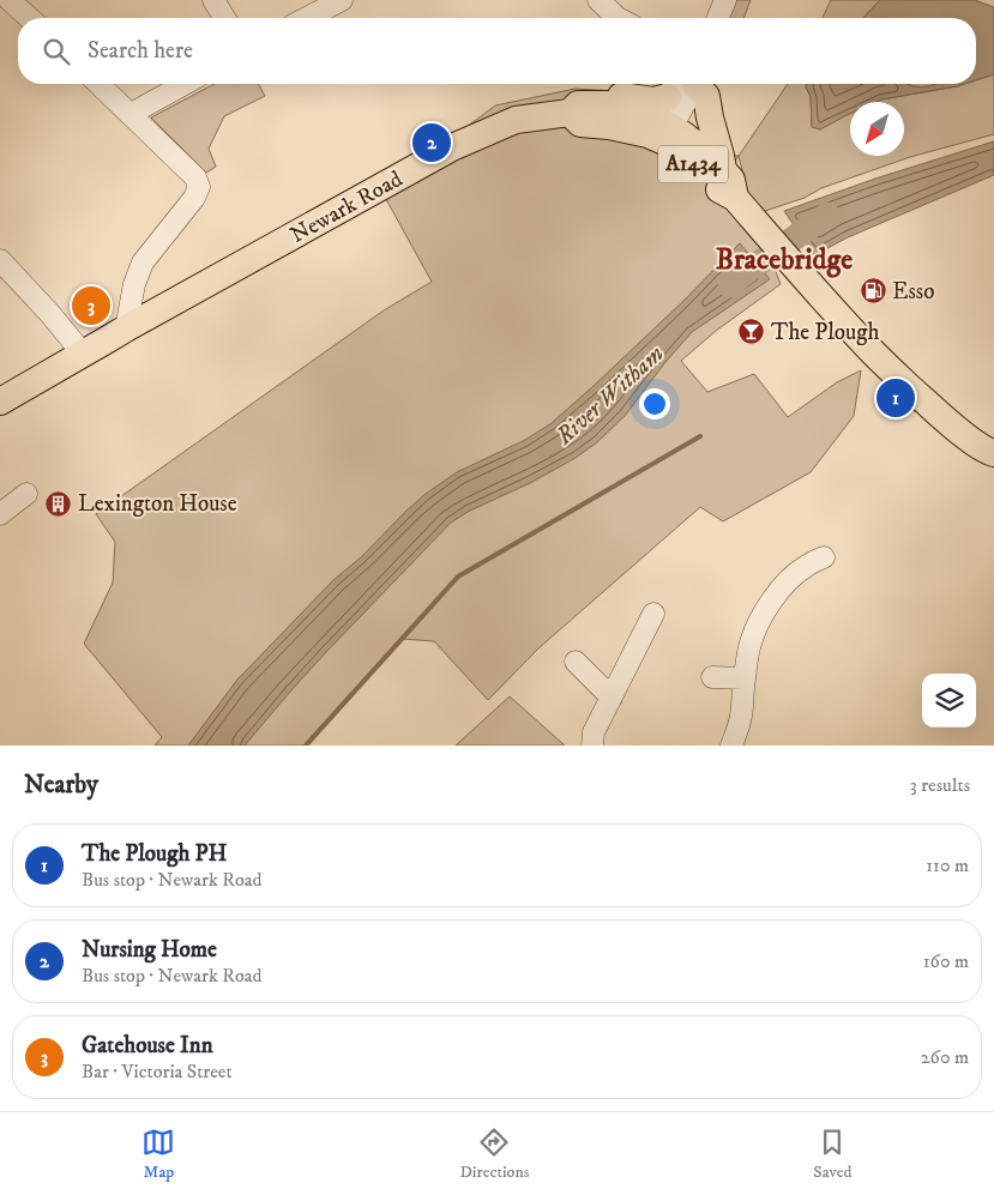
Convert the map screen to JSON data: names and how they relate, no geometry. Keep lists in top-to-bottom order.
{
  "streets": {
    "main road": ["A1434", "Newark Road"]
  },
  "crossings": [
    ["A1434", "Newark Road"]
  ],
  "districts": ["Bracebridge"],
  "water": ["River Witham"],
  "places": {
    "fuel station": ["Esso"],
    "bar": ["The Plough"],
    "building": ["Lexington House"]
  },
  "north": "bottom left",
  "page": {
    "search": "Search here",
    "pins": ["2", "3", "1"],
    "heading": ["Nearby", "3 results"],
    "list": [
      {
        "mark": "1",
        "name": "The Plough PH",
        "note": "Bus stop · Newark Road",
        "value": "110 m"
      },
      {
        "mark": "2",
        "name": "Nursing Home",
        "note": "Bus stop · Newark Road",
        "value": "160 m"
      },
      {
        "mark": "3",
        "name": "Gatehouse Inn",
        "note": "Bar · Victoria Street",
        "value": "260 m"
      }
    ],
    "nav": ["Map", "Directions", "Saved"]
  }
}
